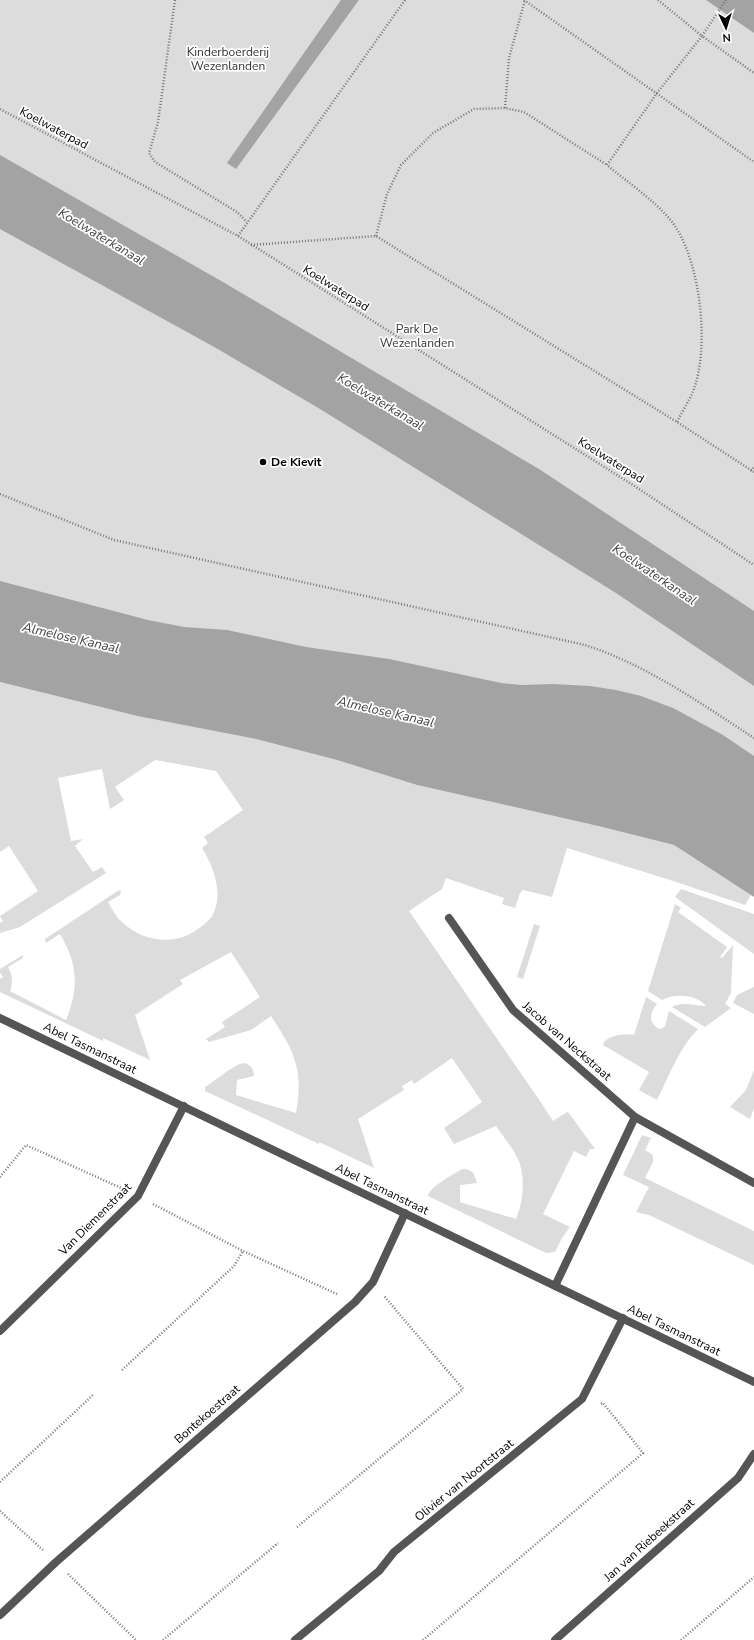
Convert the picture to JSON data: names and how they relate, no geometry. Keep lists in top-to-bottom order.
{
  "streets": {
    "street": [
      "Jacob van Neckstraat",
      "Abel Tasmanstraat",
      "Van Diemenstraat",
      "Bontekoestraat",
      "Olivier van Noortstraat",
      "Jan van Riebeekstraat"
    ],
    "path": ["Koelwaterpad"]
  },
  "crossings": [
    ["Abel Tasmanstraat", "Van Diemenstraat"],
    ["Abel Tasmanstraat", "Bontekoestraat"],
    ["Abel Tasmanstraat", "Olivier van Noortstraat"]
  ],
  "water": ["Koelwaterkanaal", "Almelose Kanaal"],
  "parks": ["Kinderboerderij Wezenlanden", "Park De Wezenlanden"],
  "places": ["De Kievit"],
  "north": "bottom"
}
